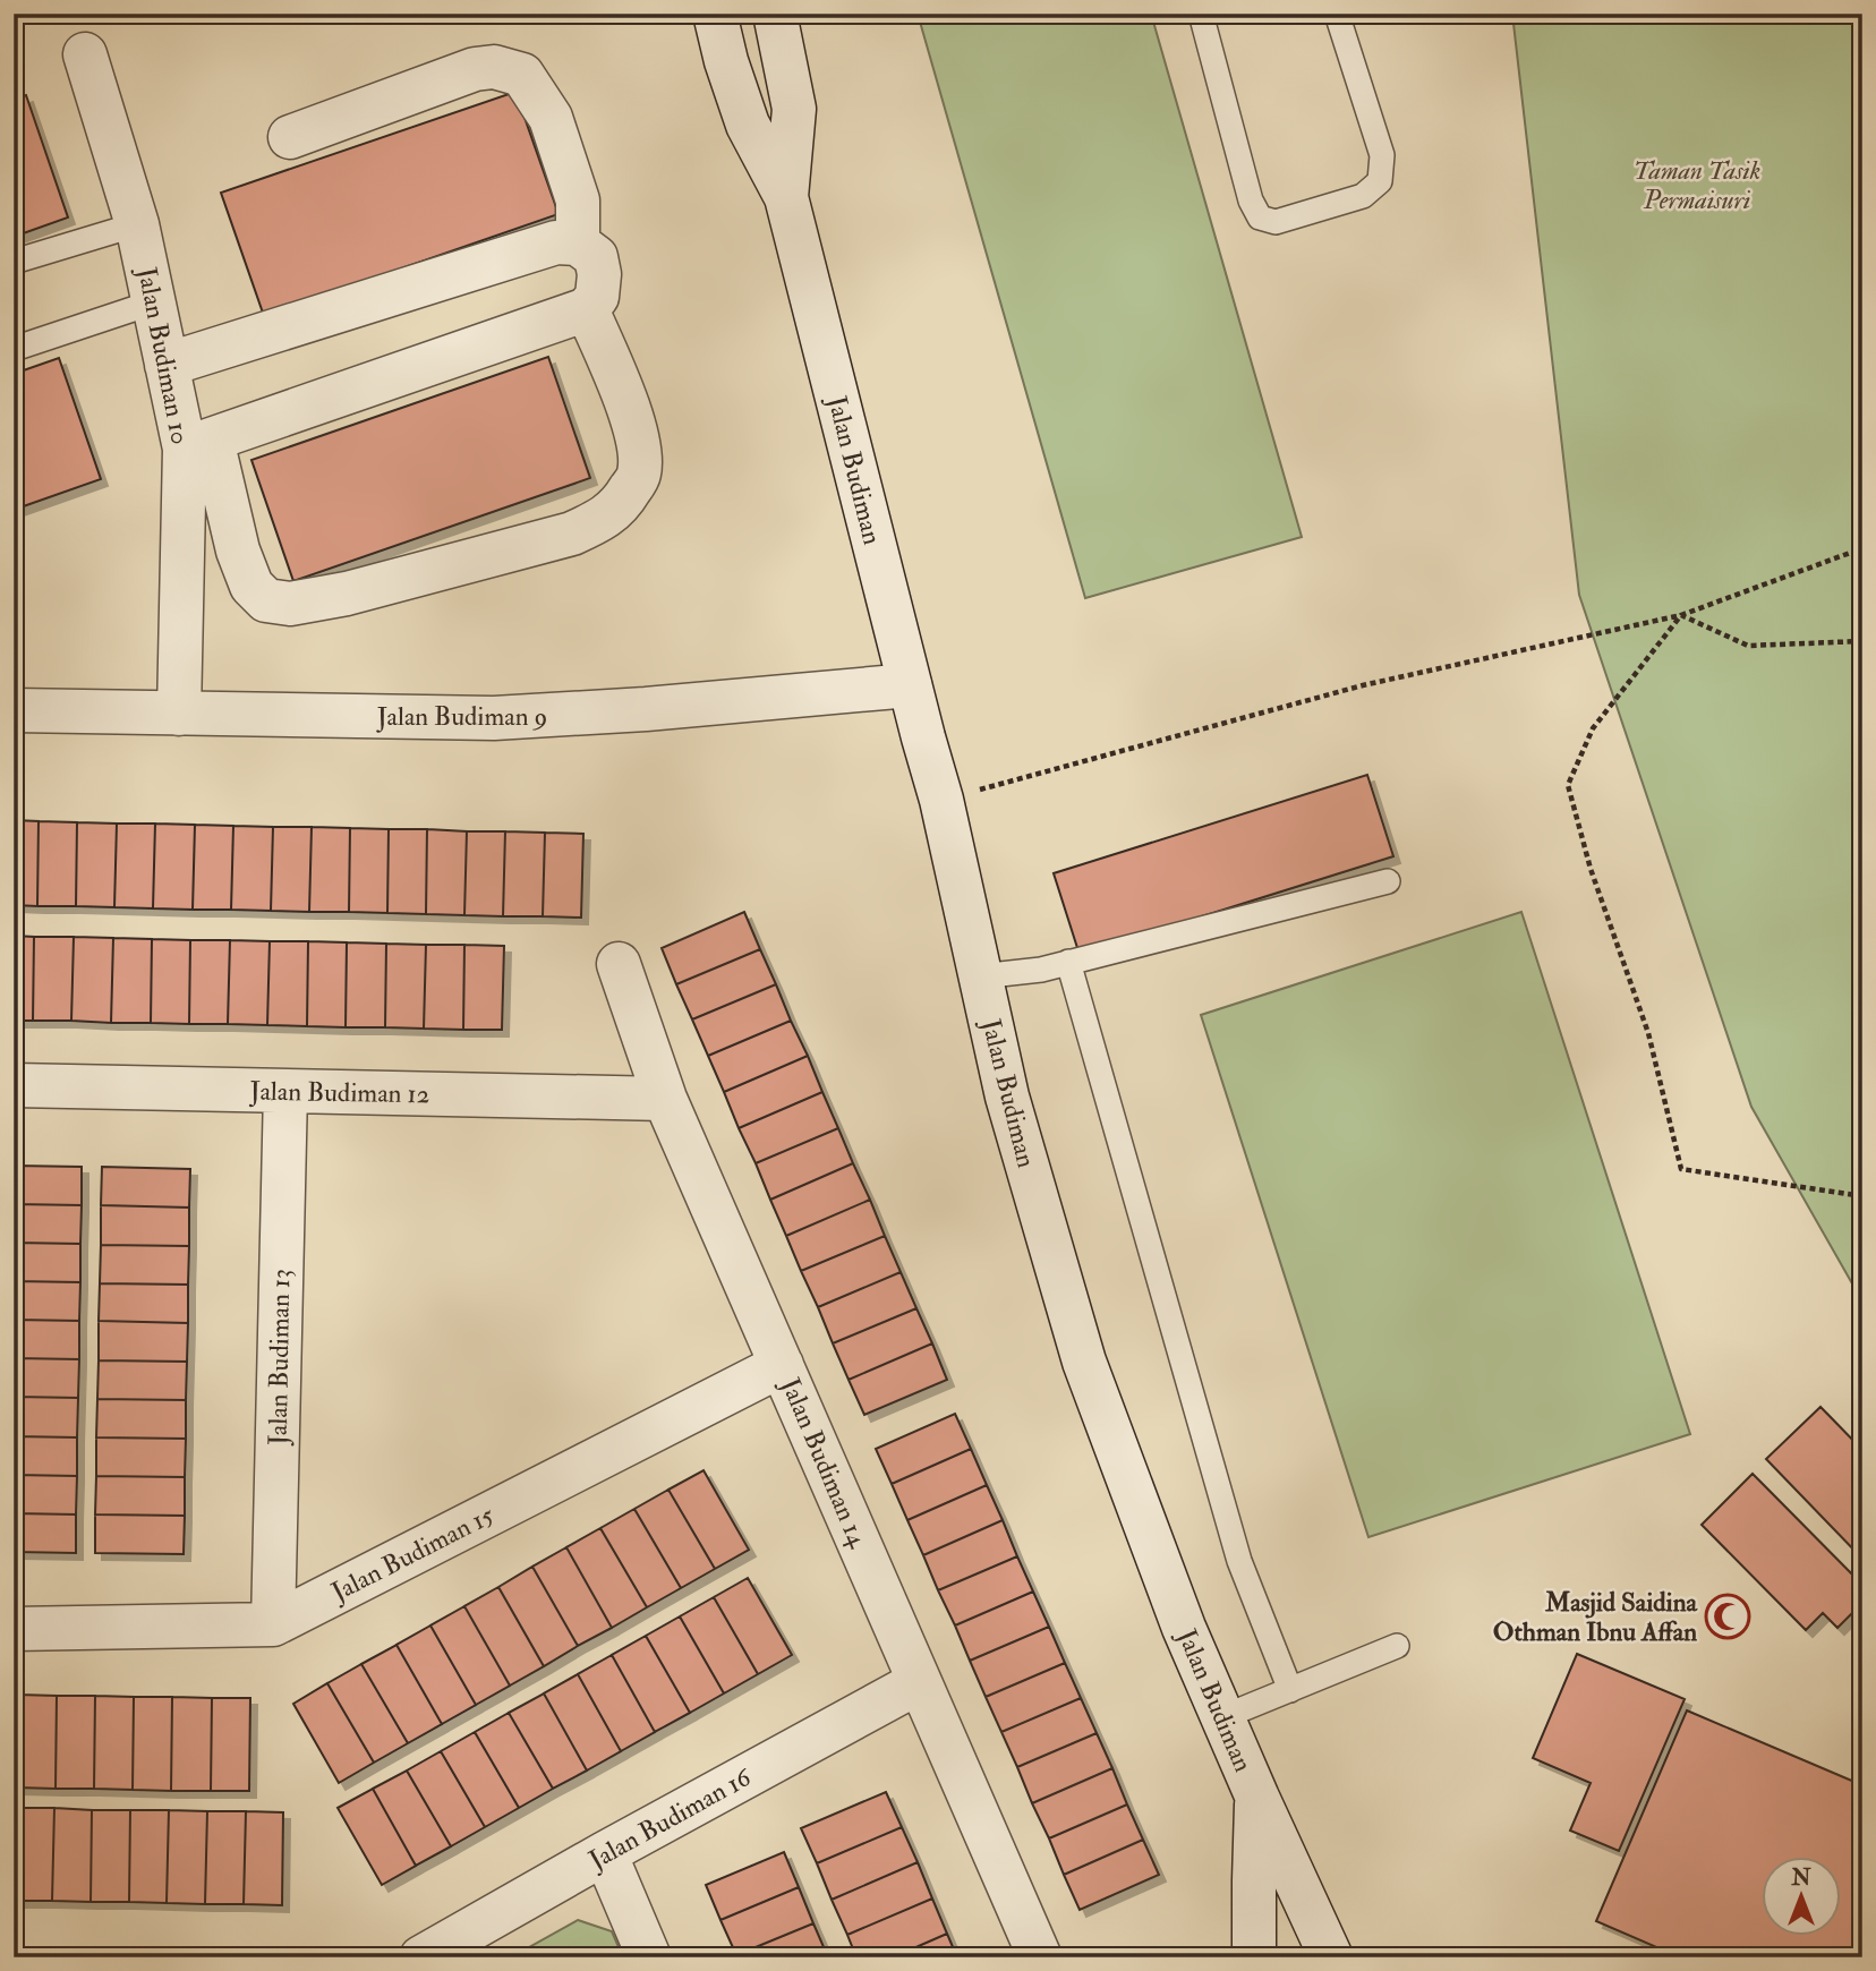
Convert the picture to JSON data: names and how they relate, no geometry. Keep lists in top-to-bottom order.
{
  "streets": {
    "street": [
      "Jalan Budiman 10",
      "Jalan Budiman",
      "Jalan Budiman 9",
      "Jalan Budiman 12",
      "Jalan Budiman 13",
      "Jalan Budiman 14",
      "Jalan Budiman 15",
      "Jalan Budiman 16"
    ]
  },
  "crossings": [
    ["Jalan Budiman 10", "Jalan Budiman 9"],
    ["Jalan Budiman", "Jalan Budiman 9"],
    ["Jalan Budiman 12", "Jalan Budiman 13"],
    ["Jalan Budiman 12", "Jalan Budiman 14"],
    ["Jalan Budiman 13", "Jalan Budiman 15"],
    ["Jalan Budiman 14", "Jalan Budiman 15"],
    ["Jalan Budiman 14", "Jalan Budiman 16"]
  ],
  "parks": ["Taman Tasik Permaisuri"],
  "places": {
    "mosque": ["Masjid Saidina Othman Ibnu Affan"]
  },
  "north": "top"
}
